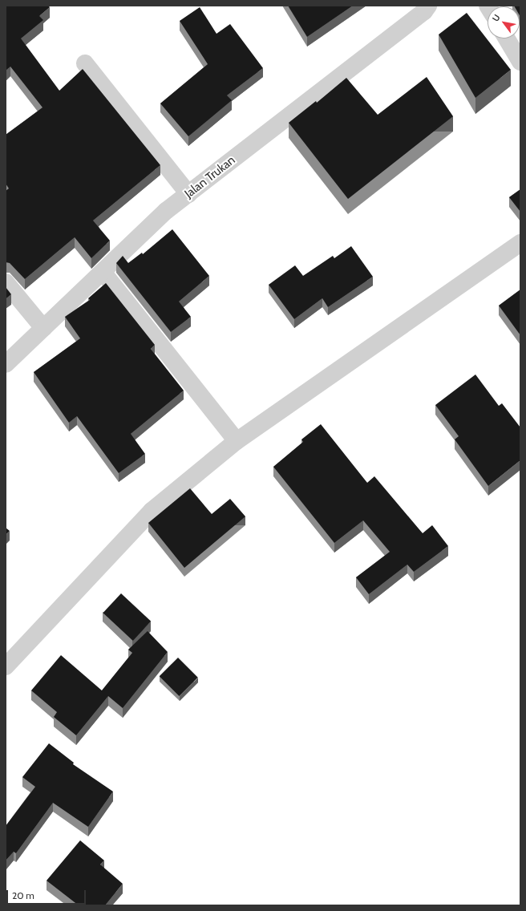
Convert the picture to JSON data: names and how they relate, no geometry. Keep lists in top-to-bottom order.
{
  "streets": {
    "street": ["Jalan Trukan"]
  },
  "scale_bar": "20 m",
  "north": "top left"
}
